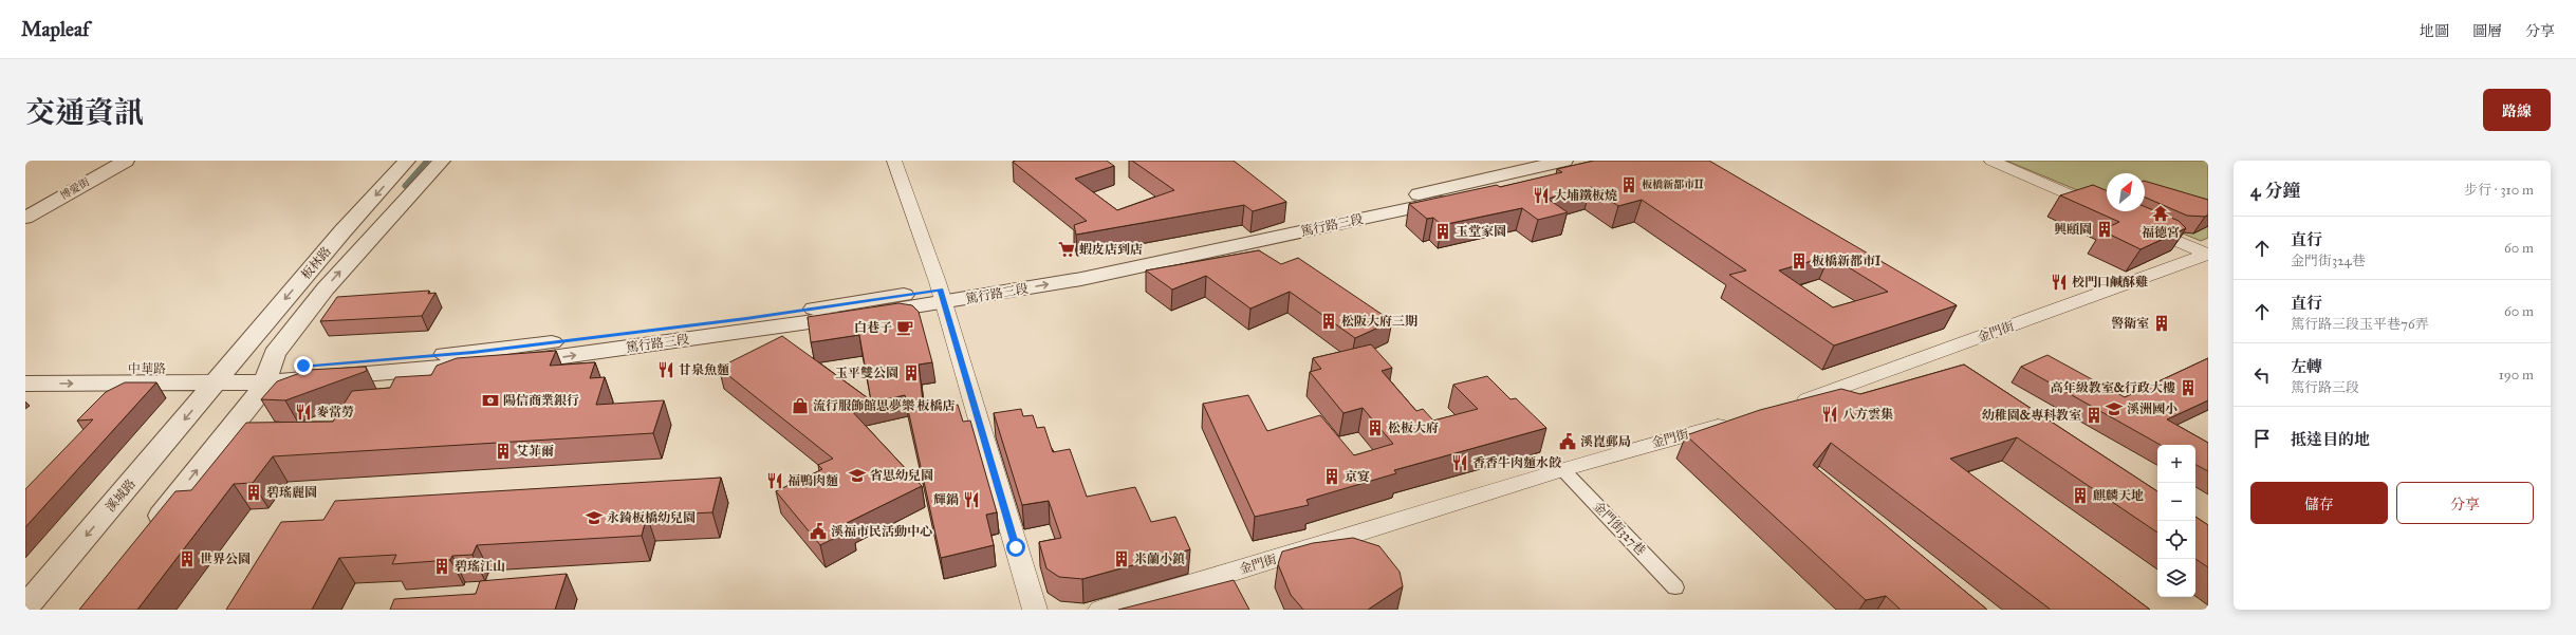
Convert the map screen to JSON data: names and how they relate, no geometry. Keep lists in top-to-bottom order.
{
  "streets": {
    "street": [
      "博愛街",
      "篤行路三段",
      "板林路",
      "金門街",
      "中華路",
      "溪城路",
      "金門街327巷"
    ]
  },
  "crossings": [
    ["篤行路三段", "板林路"],
    ["篤行路三段", "中華路"],
    ["篤行路三段", "溪城路"],
    ["板林路", "中華路"],
    ["板林路", "溪城路"],
    ["金門街", "金門街327巷"],
    ["中華路", "溪城路"]
  ],
  "places": {
    "building": [
      "板橋新都市II",
      "興頤園",
      "玉堂家園",
      "板橋新都市I",
      "松阪大府三期",
      "警衛室",
      "玉平雙公園",
      "高年級教室&行政大樓",
      "幼稚園&專科教室",
      "松板大府",
      "艾菲爾",
      "京宴",
      "碧瑤麗園",
      "麒麟天地",
      "世界公園",
      "米蘭小鎮",
      "碧瑤江山"
    ],
    "restaurant": [
      "大埔鐵板燒",
      "校門口鹹酥雞",
      "甘泉魚麵",
      "麥當勞",
      "八方雲集",
      "香香牛肉麵水餃",
      "福鴨肉麵",
      "輝鍋"
    ],
    "temple": ["福德宮"],
    "supermarket": ["蝦皮店到店"],
    "cafe": ["白巷子"],
    "bank": ["陽信商業銀行"],
    "shop": ["流行服飾館思夢樂 板橋店"],
    "school or university": ["溪洲國小", "省思幼兒園", "永錡板橋幼兒園"],
    "public building": ["溪崑郵局", "溪福市民活動中心"]
  },
  "north": "top right",
  "page": {
    "header": "Mapleaf",
    "nav": ["地圖", "圖層", "分享"],
    "title": "交通資訊",
    "buttons": [
      "路線",
      ["儲存", "分享"]
    ],
    "heading": ["4 分鐘", "步行 · 310 m"],
    "list": [
      ["直行", "金門街324巷", "60 m"],
      ["直行", "篤行路三段玉平巷76弄", "60 m"],
      ["左轉", "篤行路三段", "190 m"],
      "抵達目的地"
    ],
    "map_buttons": ["+", "−"]
  }
}
